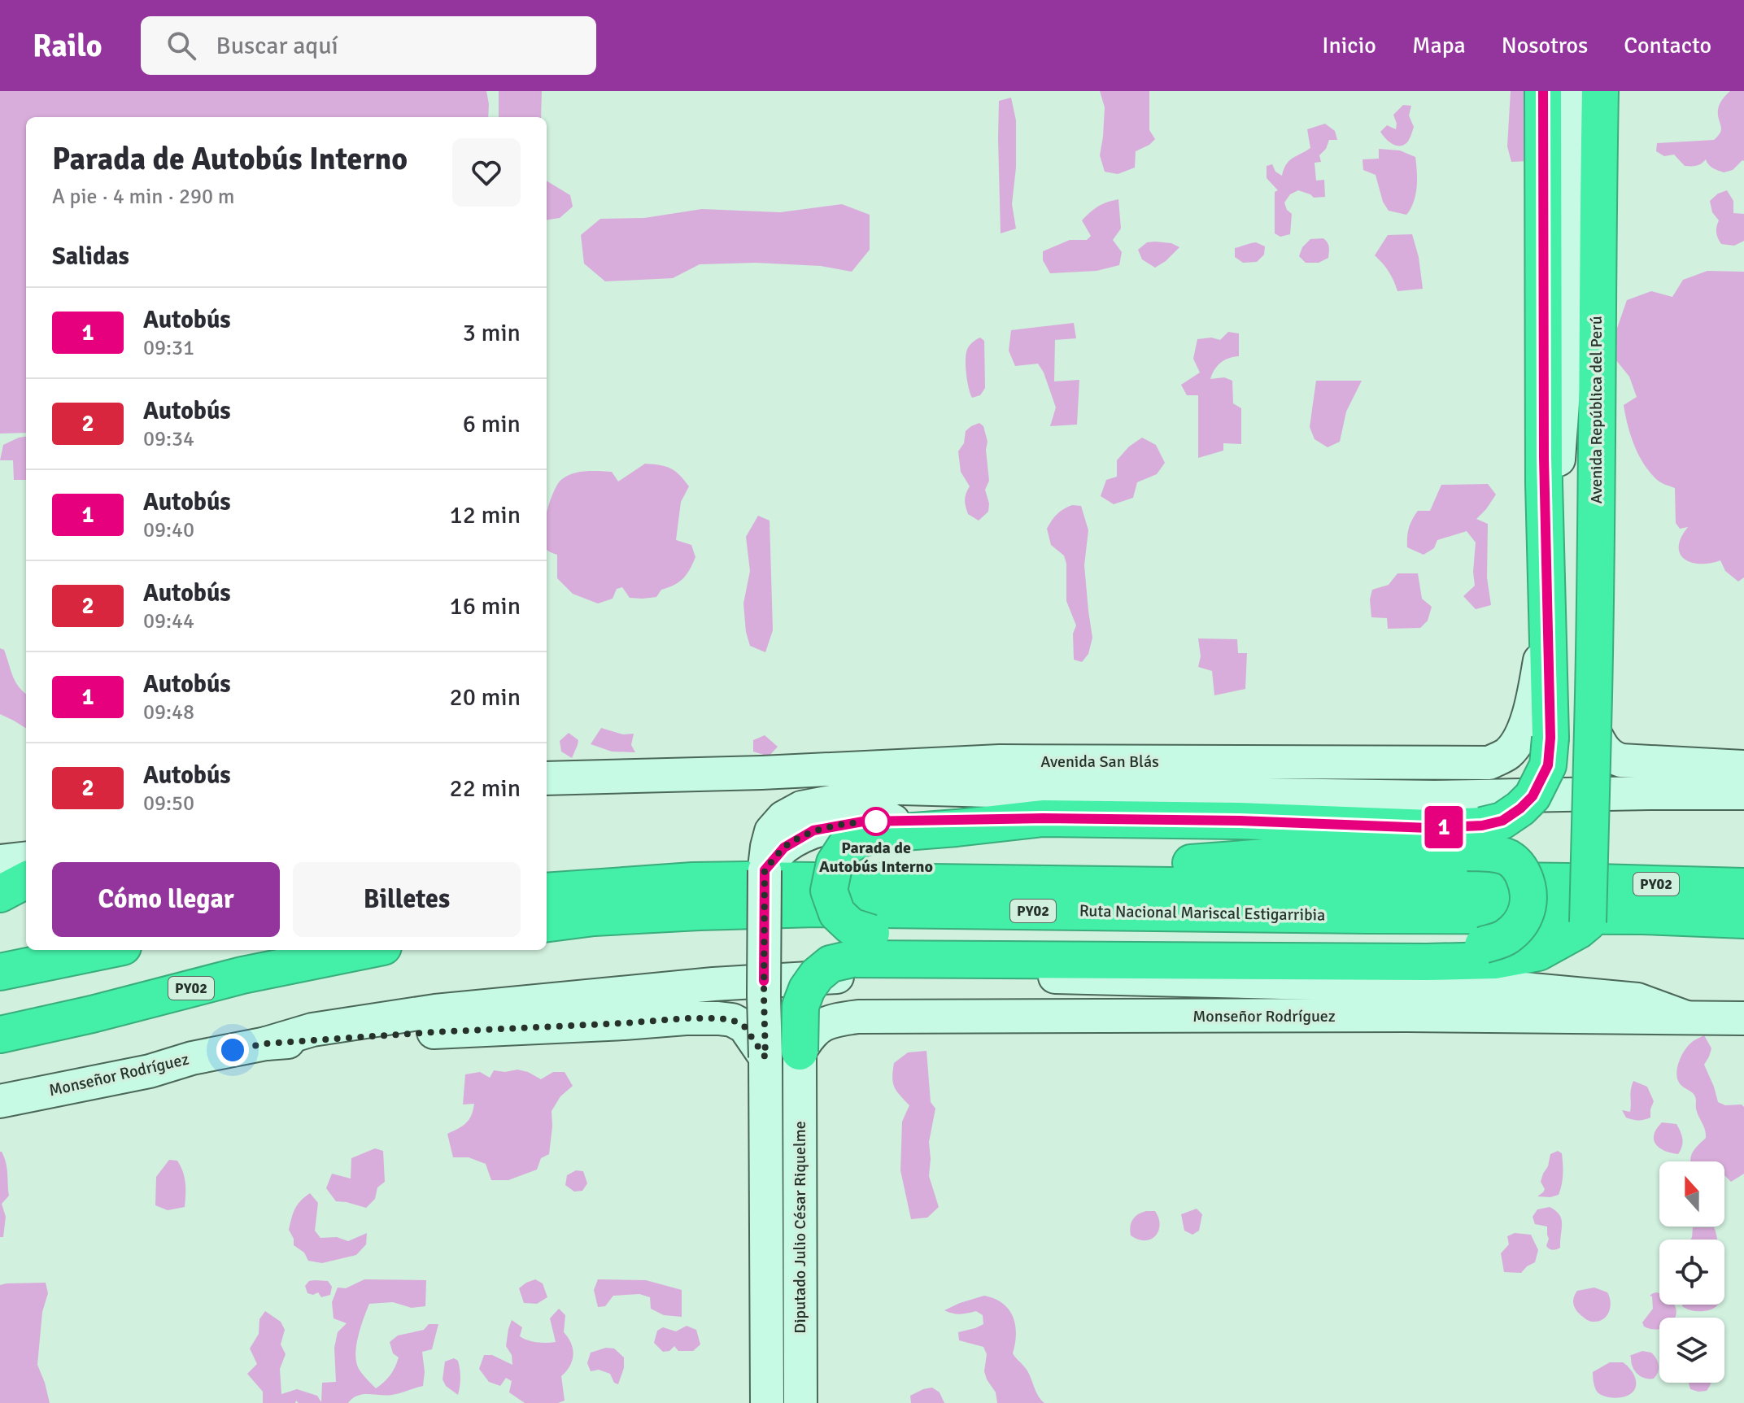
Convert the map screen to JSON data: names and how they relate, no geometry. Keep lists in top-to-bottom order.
{
  "streets": {
    "highway": ["Avenida República del Perú", "PY02", "Ruta Nacional Mariscal Estigarribia"],
    "street": ["Avenida San Blás", "Monseñor Rodríguez", "Diputado Julio César Riquelme"]
  },
  "crossings": [
    ["Monseñor Rodríguez", "Diputado Julio César Riquelme"]
  ],
  "places": ["Parada de Autobús Interno"],
  "lines": ["bus line 1"],
  "north": "top",
  "page": {
    "header": "Railo",
    "search": "Buscar aquí",
    "nav": [
      "Inicio",
      "Mapa",
      "Nosotros",
      "Contacto"
    ],
    "on_map": "1",
    "heading": [
      ["Parada de Autobús Interno", "A pie · 4 min · 290 m"],
      "Salidas"
    ],
    "list": [
      {
        "mark": "1",
        "name": "Autobús",
        "note": "09:31",
        "value": "3 min"
      },
      {
        "mark": "2",
        "name": "Autobús",
        "note": "09:34",
        "value": "6 min"
      },
      {
        "mark": "1",
        "name": "Autobús",
        "note": "09:40",
        "value": "12 min"
      },
      {
        "mark": "2",
        "name": "Autobús",
        "note": "09:44",
        "value": "16 min"
      },
      {
        "mark": "1",
        "name": "Autobús",
        "note": "09:48",
        "value": "20 min"
      },
      {
        "mark": "2",
        "name": "Autobús",
        "note": "09:50",
        "value": "22 min"
      }
    ],
    "buttons": ["Cómo llegar", "Billetes"]
  }
}
